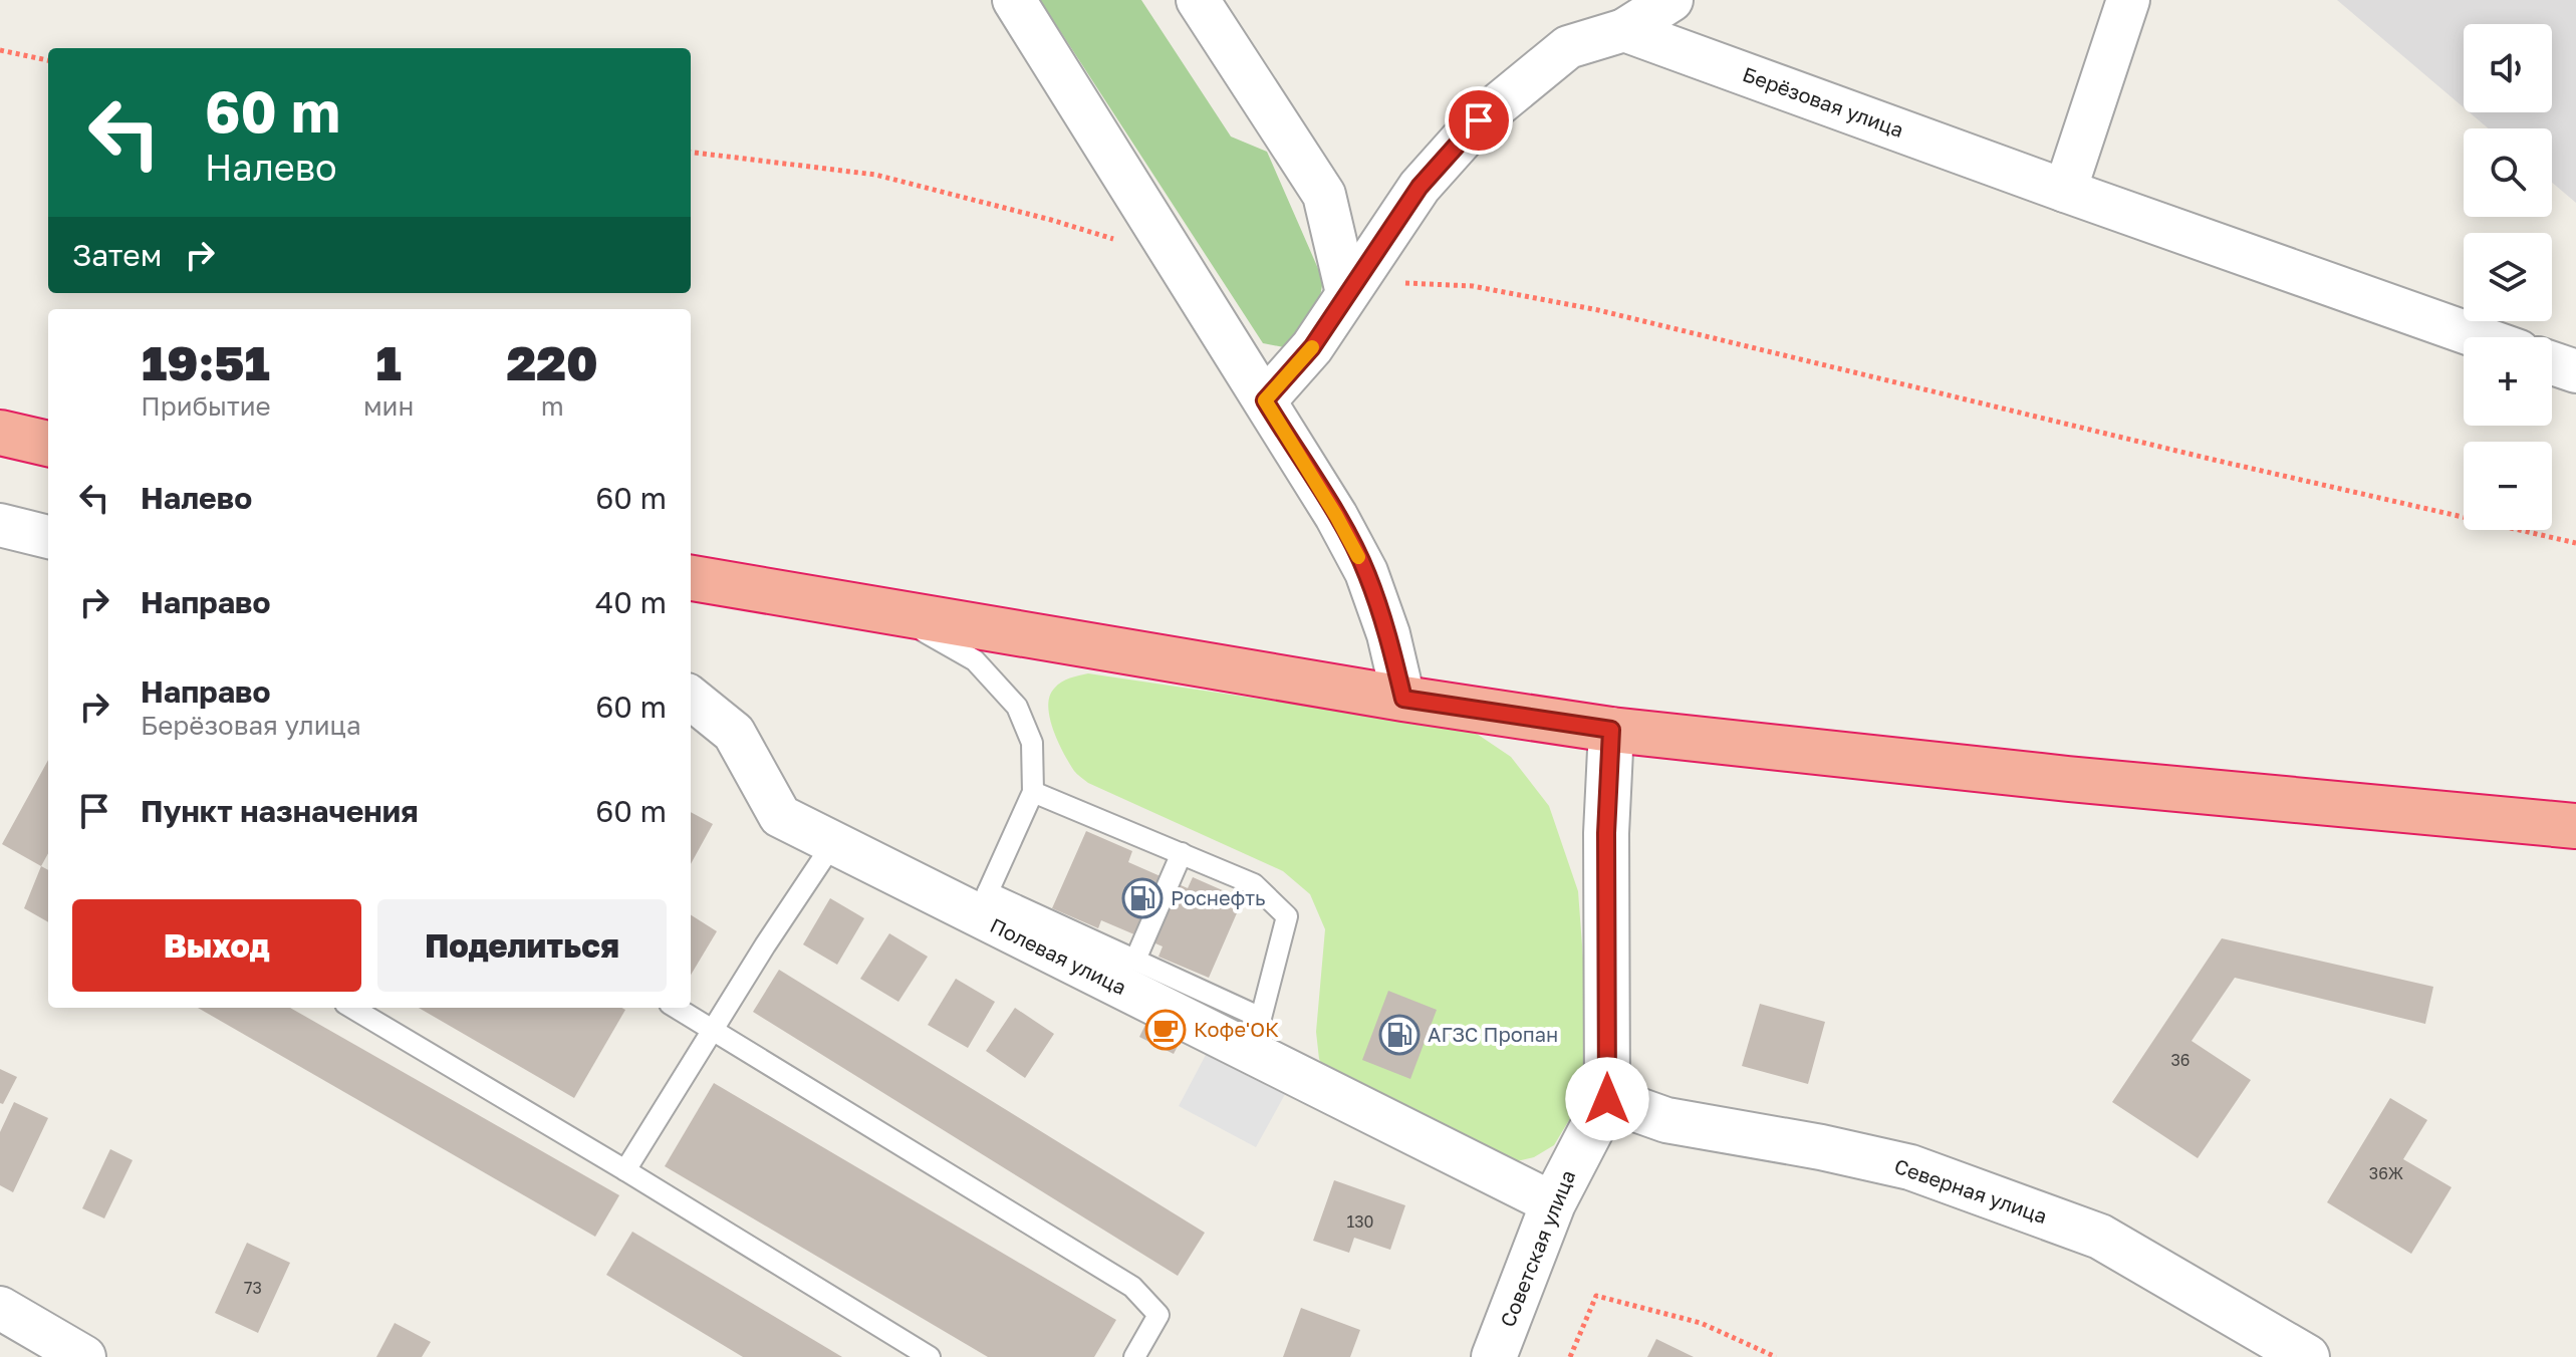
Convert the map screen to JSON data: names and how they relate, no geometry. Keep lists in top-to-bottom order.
{
  "streets": {
    "street": [
      "Берёзовая улица",
      "Полевая улица",
      "Северная улица",
      "Советская улица"
    ]
  },
  "crossings": [
    ["Полевая улица", "Советская улица"],
    ["Северная улица", "Советская улица"]
  ],
  "places": {
    "fuel station": ["Роснефть", "АГЗС Пропан"],
    "cafe": ["Кофе'ОК"]
  },
  "house_numbers": [
    "36",
    "36Ж",
    "130",
    "73"
  ],
  "page": {
    "map_buttons": ["+", "−"],
    "turn": ["60 m", "Налево"],
    "then": "Затем",
    "eta": [
      "19:51",
      "Прибытие",
      "1",
      "мин",
      "220",
      "m"
    ],
    "list": [
      {
        "name": "Налево",
        "value": "60 m"
      },
      {
        "name": "Направо",
        "value": "40 m"
      },
      {
        "name": "Направо",
        "note": "Берёзовая улица",
        "value": "60 m"
      },
      {
        "name": "Пункт назначения",
        "value": "60 m"
      }
    ],
    "buttons": ["Выход", "Поделиться"]
  }
}
